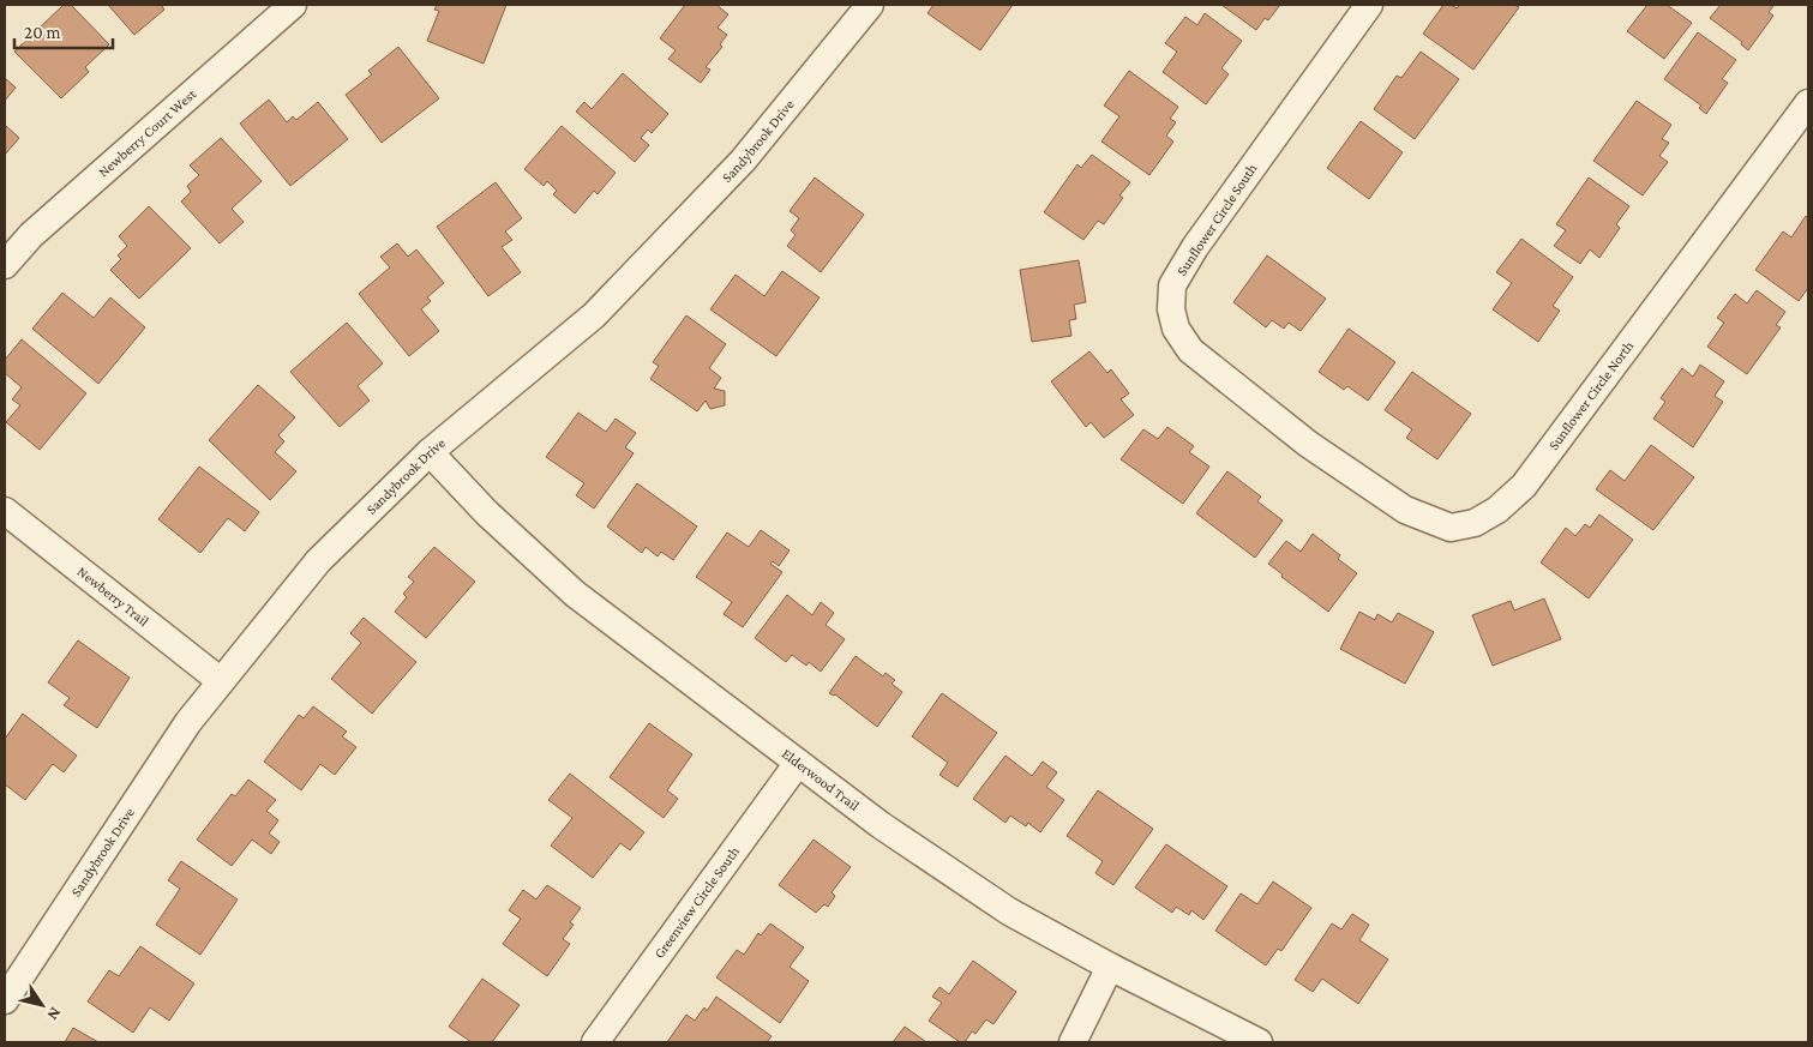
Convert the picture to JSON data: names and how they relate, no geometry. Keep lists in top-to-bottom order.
{
  "streets": {
    "street": [
      "Newberry Court West",
      "Sandybrook Drive",
      "Sunflower Circle South",
      "Sunflower Circle North",
      "Newberry Trail",
      "Elderwood Trail",
      "Greenview Circle South"
    ]
  },
  "crossings": [
    ["Sandybrook Drive", "Newberry Trail"],
    ["Sandybrook Drive", "Elderwood Trail"],
    ["Sunflower Circle South", "Sunflower Circle North"],
    ["Elderwood Trail", "Greenview Circle South"]
  ],
  "scale_bar": "20 m",
  "north": "bottom right"
}
